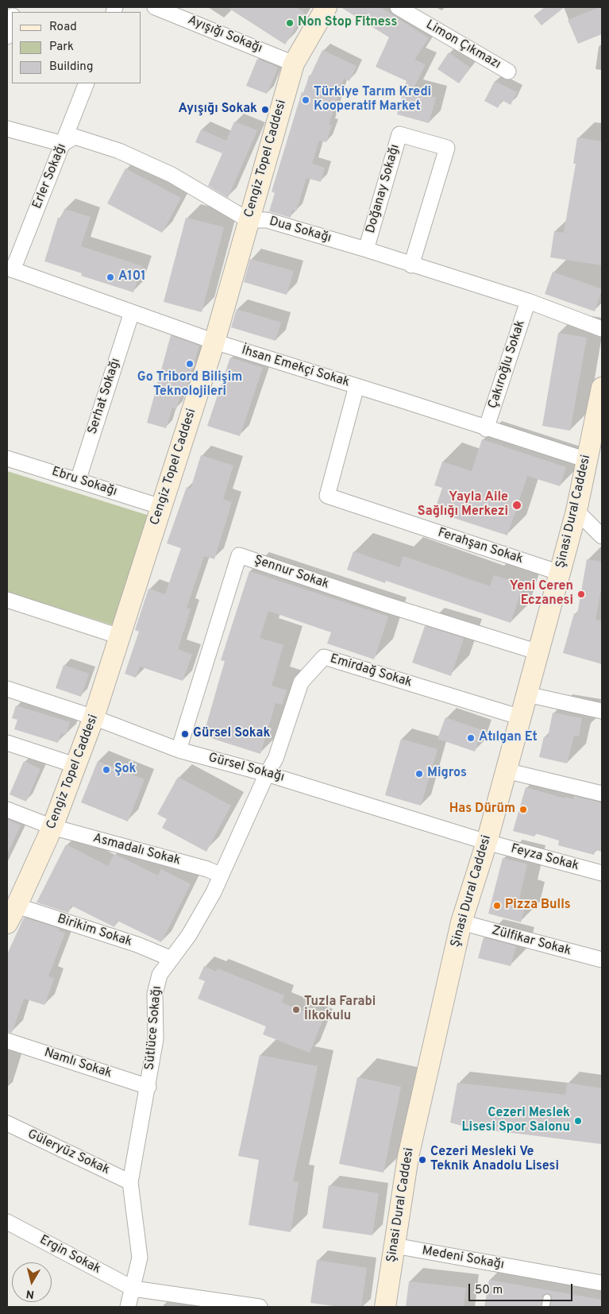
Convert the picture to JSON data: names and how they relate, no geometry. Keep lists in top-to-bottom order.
{
  "streets": {
    "street": [
      "Ayışığı Sokağı",
      "Limon Çıkmazı",
      "Cengiz Topel Caddesi",
      "Erler Sokağı",
      "Doğanay Sokağı",
      "Dua Sokağı",
      "Çakıroğlu Sokak",
      "İhsan Emekçi Sokak",
      "Serhat Sokağı",
      "Ebru Sokağı",
      "Şinasi Dural Caddesi",
      "Ferahşan Sokak",
      "Şennur Sokak",
      "Emirdağ Sokak",
      "Gürsel Sokağı",
      "Asmadalı Sokak",
      "Feyza Sokak",
      "Birikim Sokak",
      "Zülfikar Sokak",
      "Sütlüce Sokağı",
      "Namlı Sokak",
      "Güleryüz Sokak",
      "Ergin Sokak",
      "Medeni Sokağı"
    ]
  },
  "crossings": [
    ["Ayışığı Sokağı", "Cengiz Topel Caddesi"],
    ["Cengiz Topel Caddesi", "Dua Sokağı"],
    ["Cengiz Topel Caddesi", "İhsan Emekçi Sokak"],
    ["Cengiz Topel Caddesi", "Ebru Sokağı"],
    ["Cengiz Topel Caddesi", "Gürsel Sokağı"],
    ["Cengiz Topel Caddesi", "Asmadalı Sokak"],
    ["Cengiz Topel Caddesi", "Birikim Sokak"],
    ["Erler Sokağı", "Dua Sokağı"],
    ["Erler Sokağı", "İhsan Emekçi Sokak"],
    ["Doğanay Sokağı", "Dua Sokağı"],
    ["Dua Sokağı", "Çakıroğlu Sokak"],
    ["Çakıroğlu Sokak", "İhsan Emekçi Sokak"],
    ["İhsan Emekçi Sokak", "Serhat Sokağı"],
    ["İhsan Emekçi Sokak", "Şinasi Dural Caddesi"],
    ["İhsan Emekçi Sokak", "Ferahşan Sokak"],
    ["Serhat Sokağı", "Ebru Sokağı"],
    ["Şinasi Dural Caddesi", "Ferahşan Sokak"],
    ["Şinasi Dural Caddesi", "Şennur Sokak"],
    ["Şinasi Dural Caddesi", "Emirdağ Sokak"],
    ["Şinasi Dural Caddesi", "Gürsel Sokağı"],
    ["Şinasi Dural Caddesi", "Feyza Sokak"],
    ["Şinasi Dural Caddesi", "Zülfikar Sokak"],
    ["Şinasi Dural Caddesi", "Medeni Sokağı"],
    ["Şennur Sokak", "Gürsel Sokağı"],
    ["Emirdağ Sokak", "Gürsel Sokağı"],
    ["Emirdağ Sokak", "Sütlüce Sokağı"],
    ["Gürsel Sokağı", "Feyza Sokak"],
    ["Gürsel Sokağı", "Sütlüce Sokağı"],
    ["Asmadalı Sokak", "Sütlüce Sokağı"],
    ["Birikim Sokak", "Sütlüce Sokağı"],
    ["Sütlüce Sokağı", "Namlı Sokak"],
    ["Sütlüce Sokağı", "Güleryüz Sokak"],
    ["Sütlüce Sokağı", "Ergin Sokak"]
  ],
  "places": [
    "Non Stop Fitness",
    "Türkiye Tarım Kredi Kooperatif Market",
    "Ayışığı Sokak",
    "A101",
    "Go Tri̇bord Bi̇li̇şi̇m Teknoloji̇leri",
    "Yayla Aile Sağlığı Merkezi",
    "Yeni Ceren Eczanesi",
    "Gürsel Sokak",
    "Atılgan Et",
    "Şok",
    "Migros",
    "Has Dürüm",
    "Pizza Bulls",
    "Tuzla Farabi İlkokulu",
    "Cezeri Meslek Lisesi Spor Salonu",
    "Cezeri Mesleki Ve Teknik Anadolu Lisesi"
  ],
  "legend": ["Road", "Park", "Building"],
  "scale_bar": "50 m",
  "north": "bottom"
}
